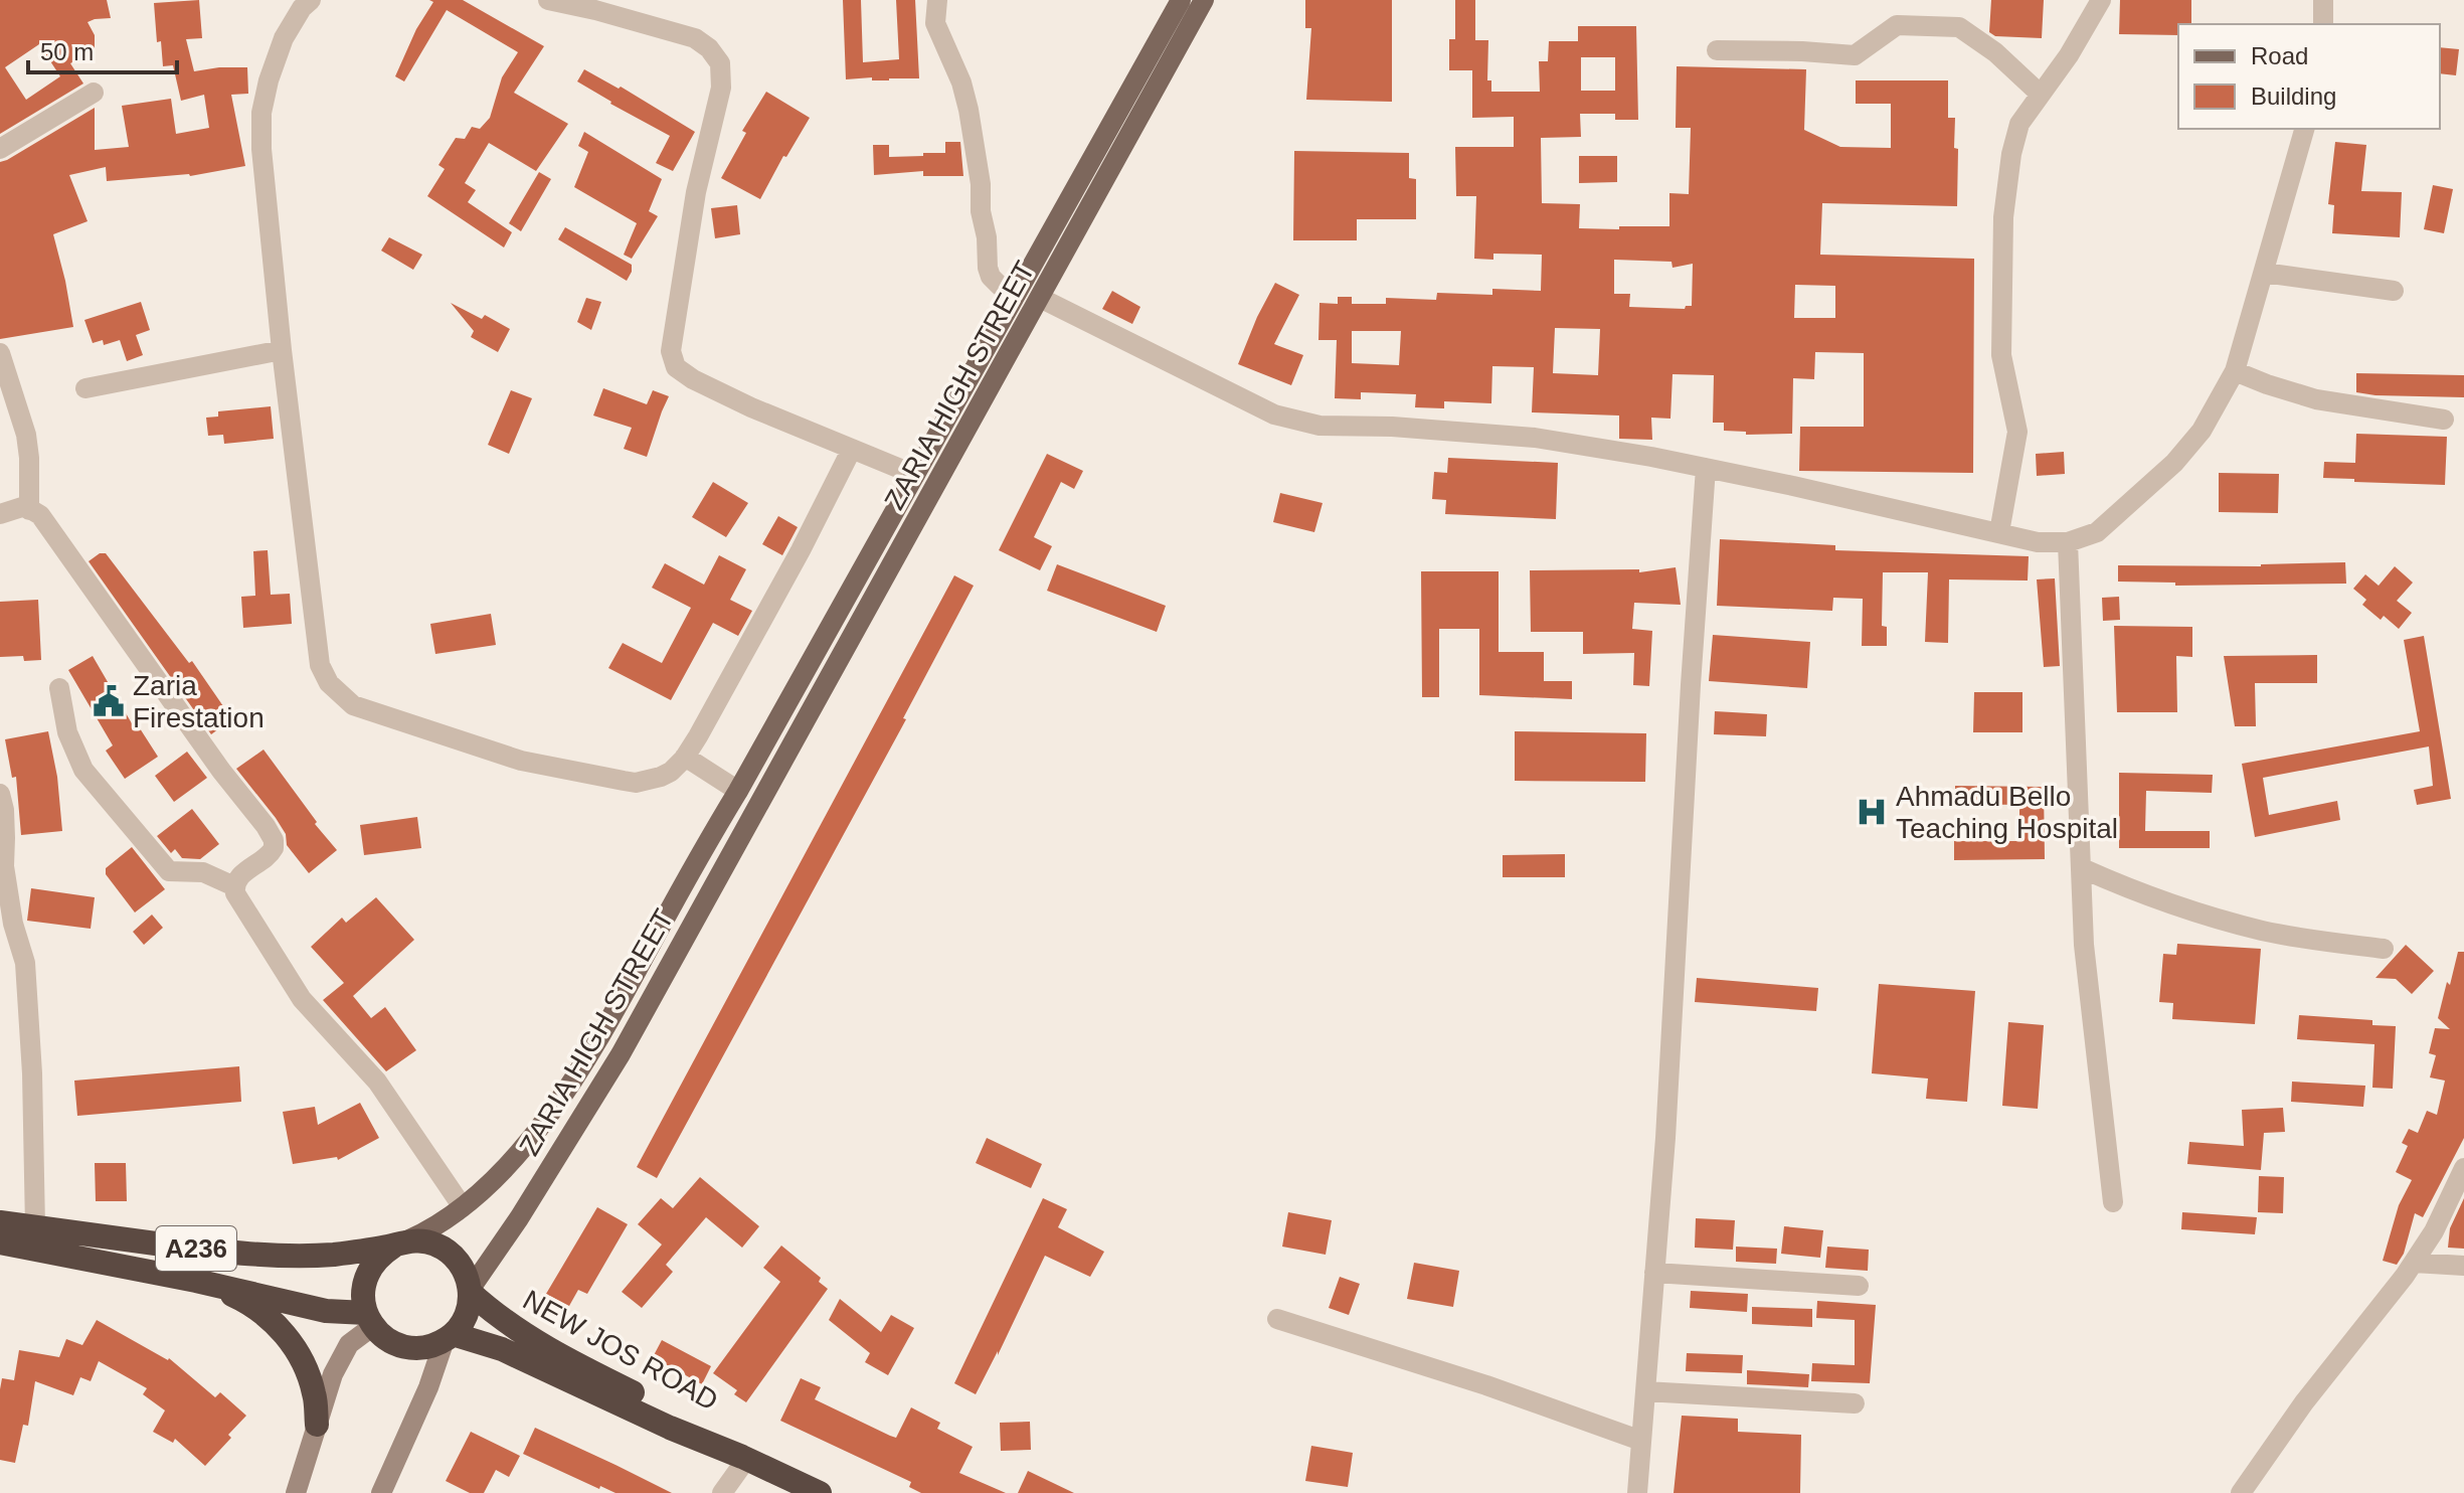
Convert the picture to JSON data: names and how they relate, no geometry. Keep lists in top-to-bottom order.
{
  "streets": {
    "highway": ["A236", "NEW JOS ROAD"],
    "main road": ["ZARIA HIGH STREET"]
  },
  "crossings": [
    ["ZARIA HIGH STREET", "A236"],
    ["ZARIA HIGH STREET", "NEW JOS ROAD"],
    ["A236", "NEW JOS ROAD"]
  ],
  "places": {
    "public building": ["Zaria Firestation"],
    "hospital": ["Ahmadu Bello Teaching Hospital"]
  },
  "legend": ["Road", "Building"],
  "scale_bar": "50 m"
}
